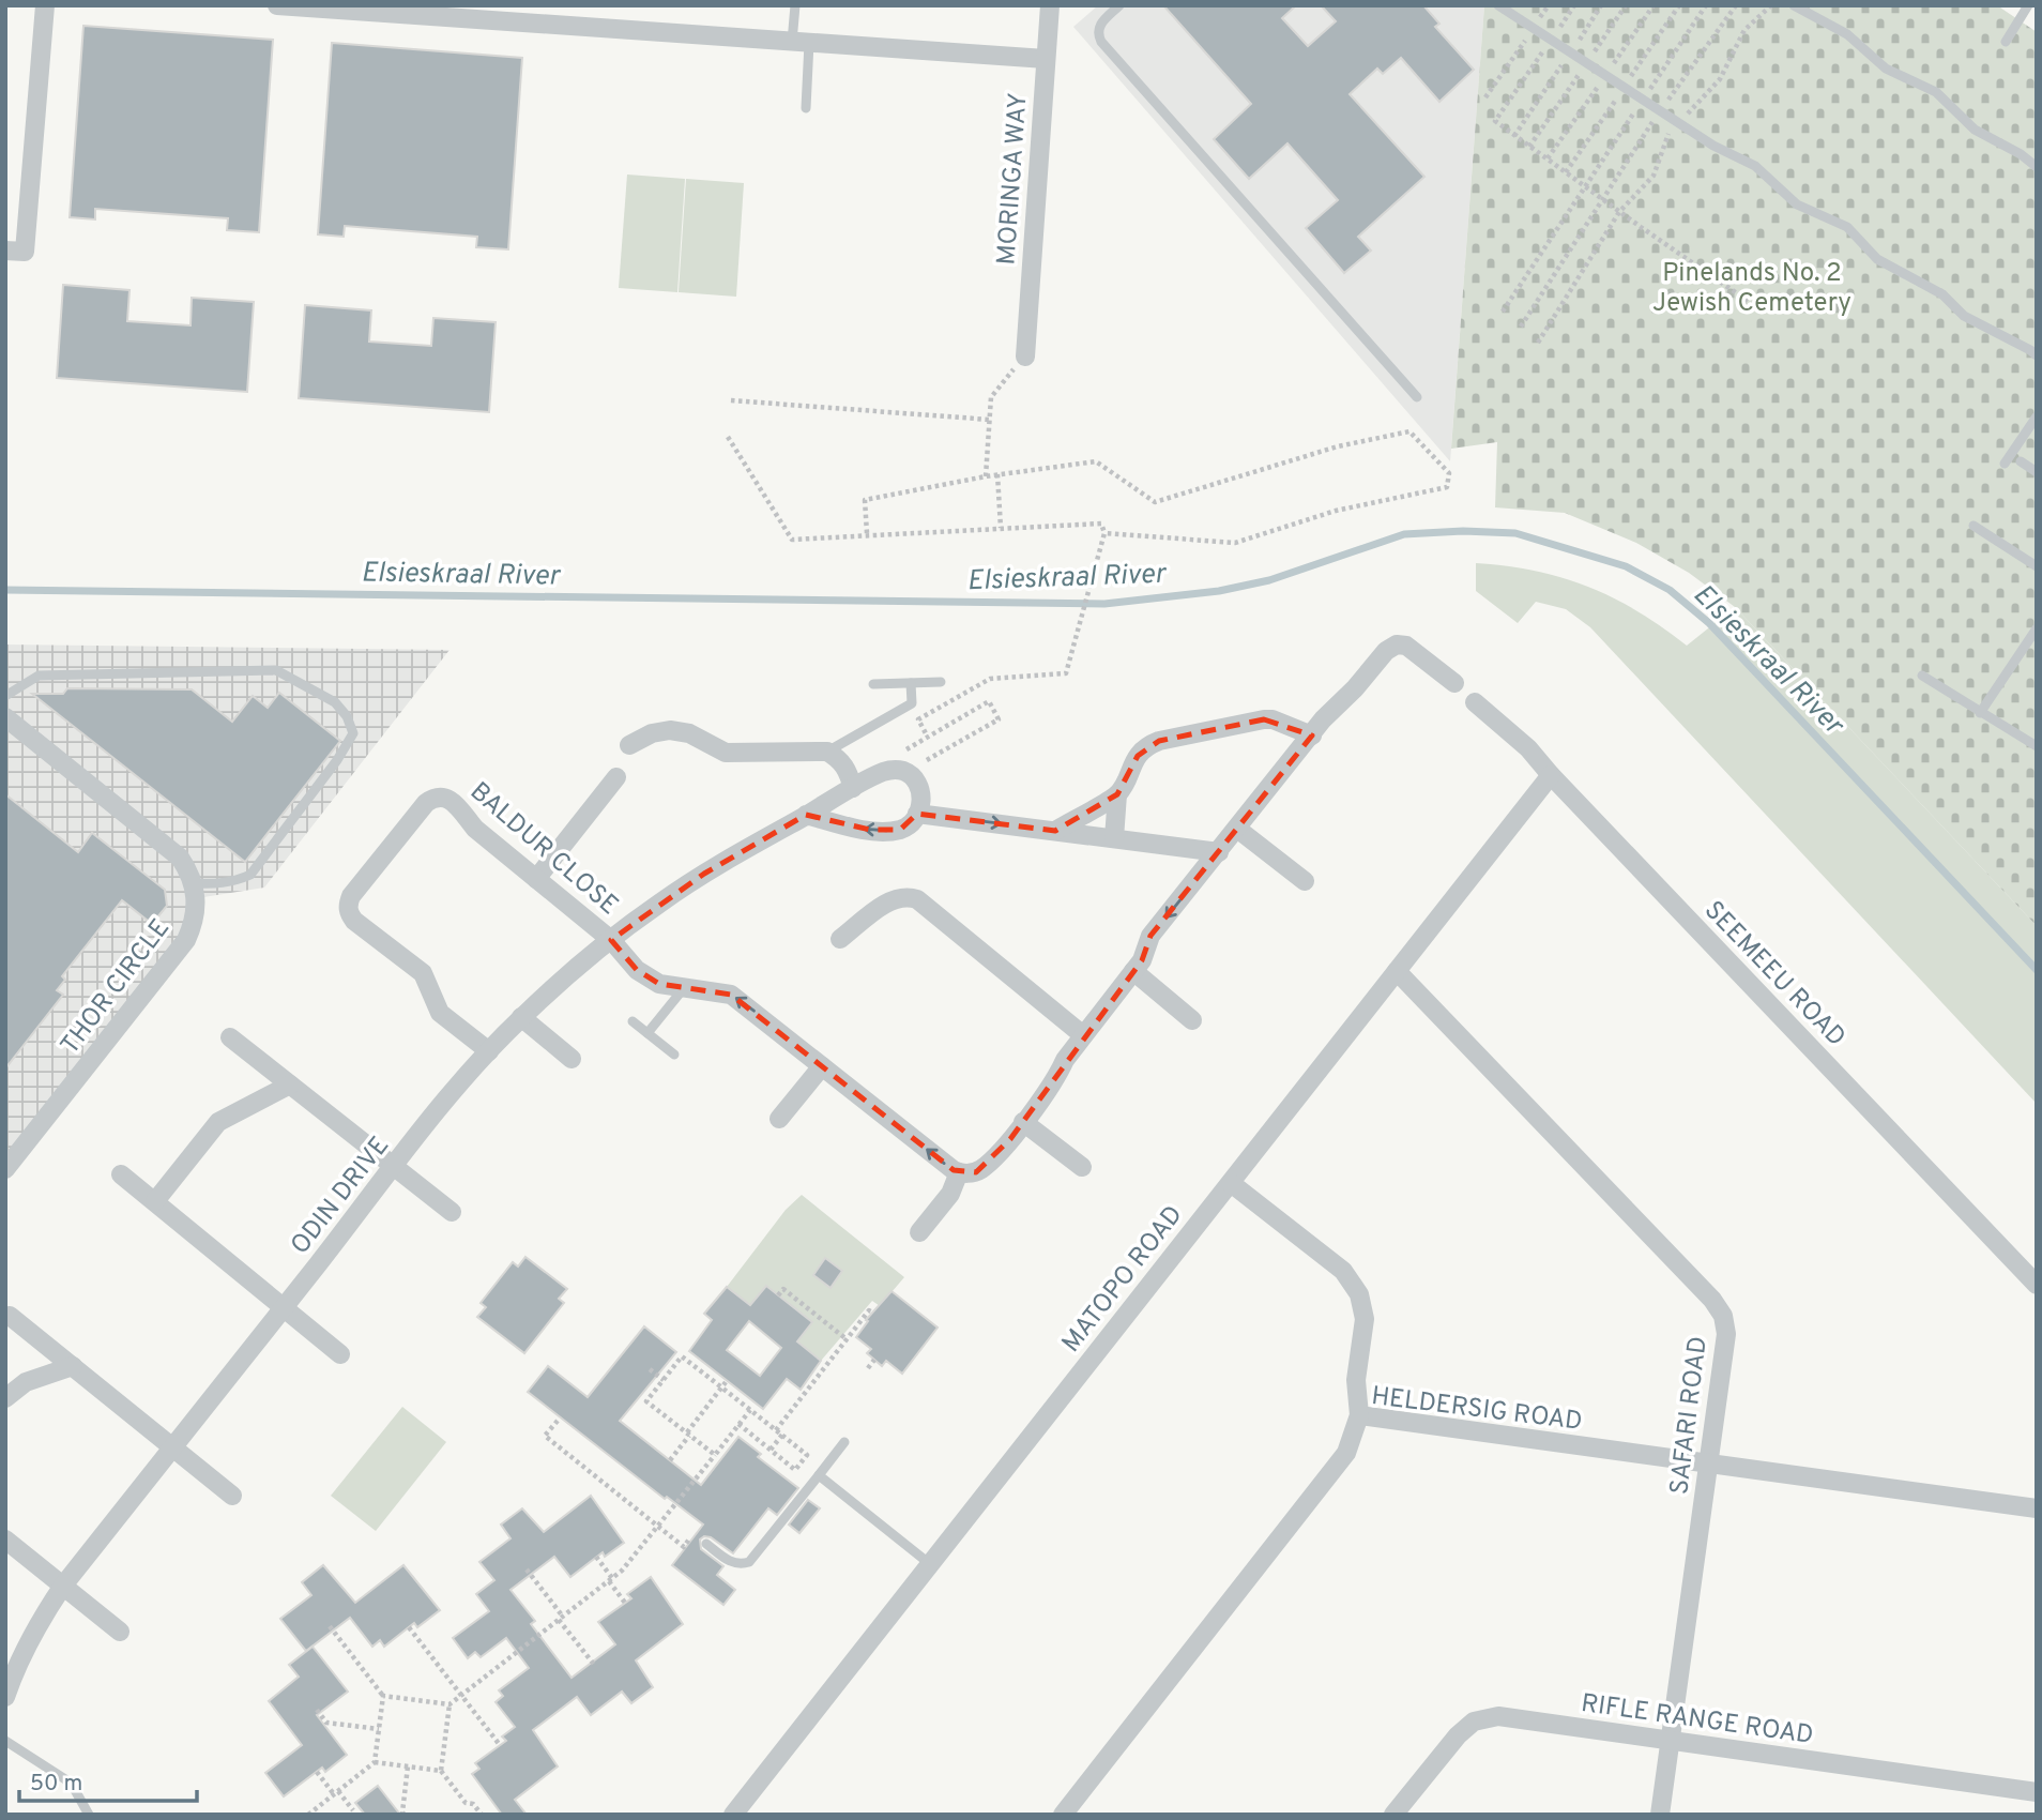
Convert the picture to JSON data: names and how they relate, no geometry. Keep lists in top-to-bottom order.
{
  "streets": {
    "street": [
      "MORINGA WAY",
      "BALDUR CLOSE",
      "SEEMEEU ROAD",
      "THOR CIRCLE",
      "ODIN DRIVE",
      "MATOPO ROAD",
      "HELDERSIG ROAD",
      "SAFARI ROAD",
      "RIFLE RANGE ROAD"
    ]
  },
  "crossings": [
    ["BALDUR CLOSE", "ODIN DRIVE"],
    ["SEEMEEU ROAD", "MATOPO ROAD"],
    ["MATOPO ROAD", "SAFARI ROAD"],
    ["HELDERSIG ROAD", "SAFARI ROAD"],
    ["SAFARI ROAD", "RIFLE RANGE ROAD"]
  ],
  "water": ["Elsieskraal River"],
  "parks": ["Pinelands No. 2 Jewish Cemetery"],
  "scale_bar": "50 m"
}
